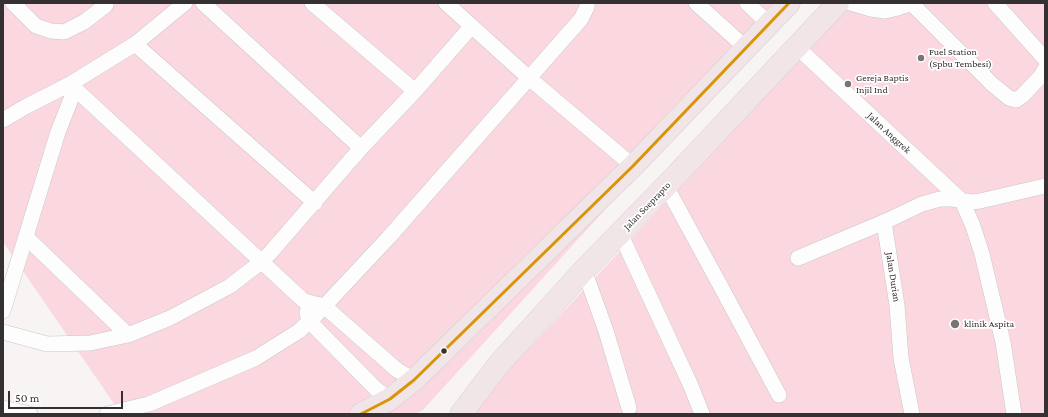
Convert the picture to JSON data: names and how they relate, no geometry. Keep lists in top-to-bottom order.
{
  "streets": {
    "highway": ["Jalan Soeprapto"],
    "street": ["Jalan Anggrek", "Jalan Durian"]
  },
  "crossings": [
    ["Jalan Anggrek", "Jalan Soeprapto"]
  ],
  "places": ["Fuel Station (Spbu Tembesi)", "Gereja Baptis Injil Ind", "klinik Aspita"],
  "scale_bar": "50 m"
}
